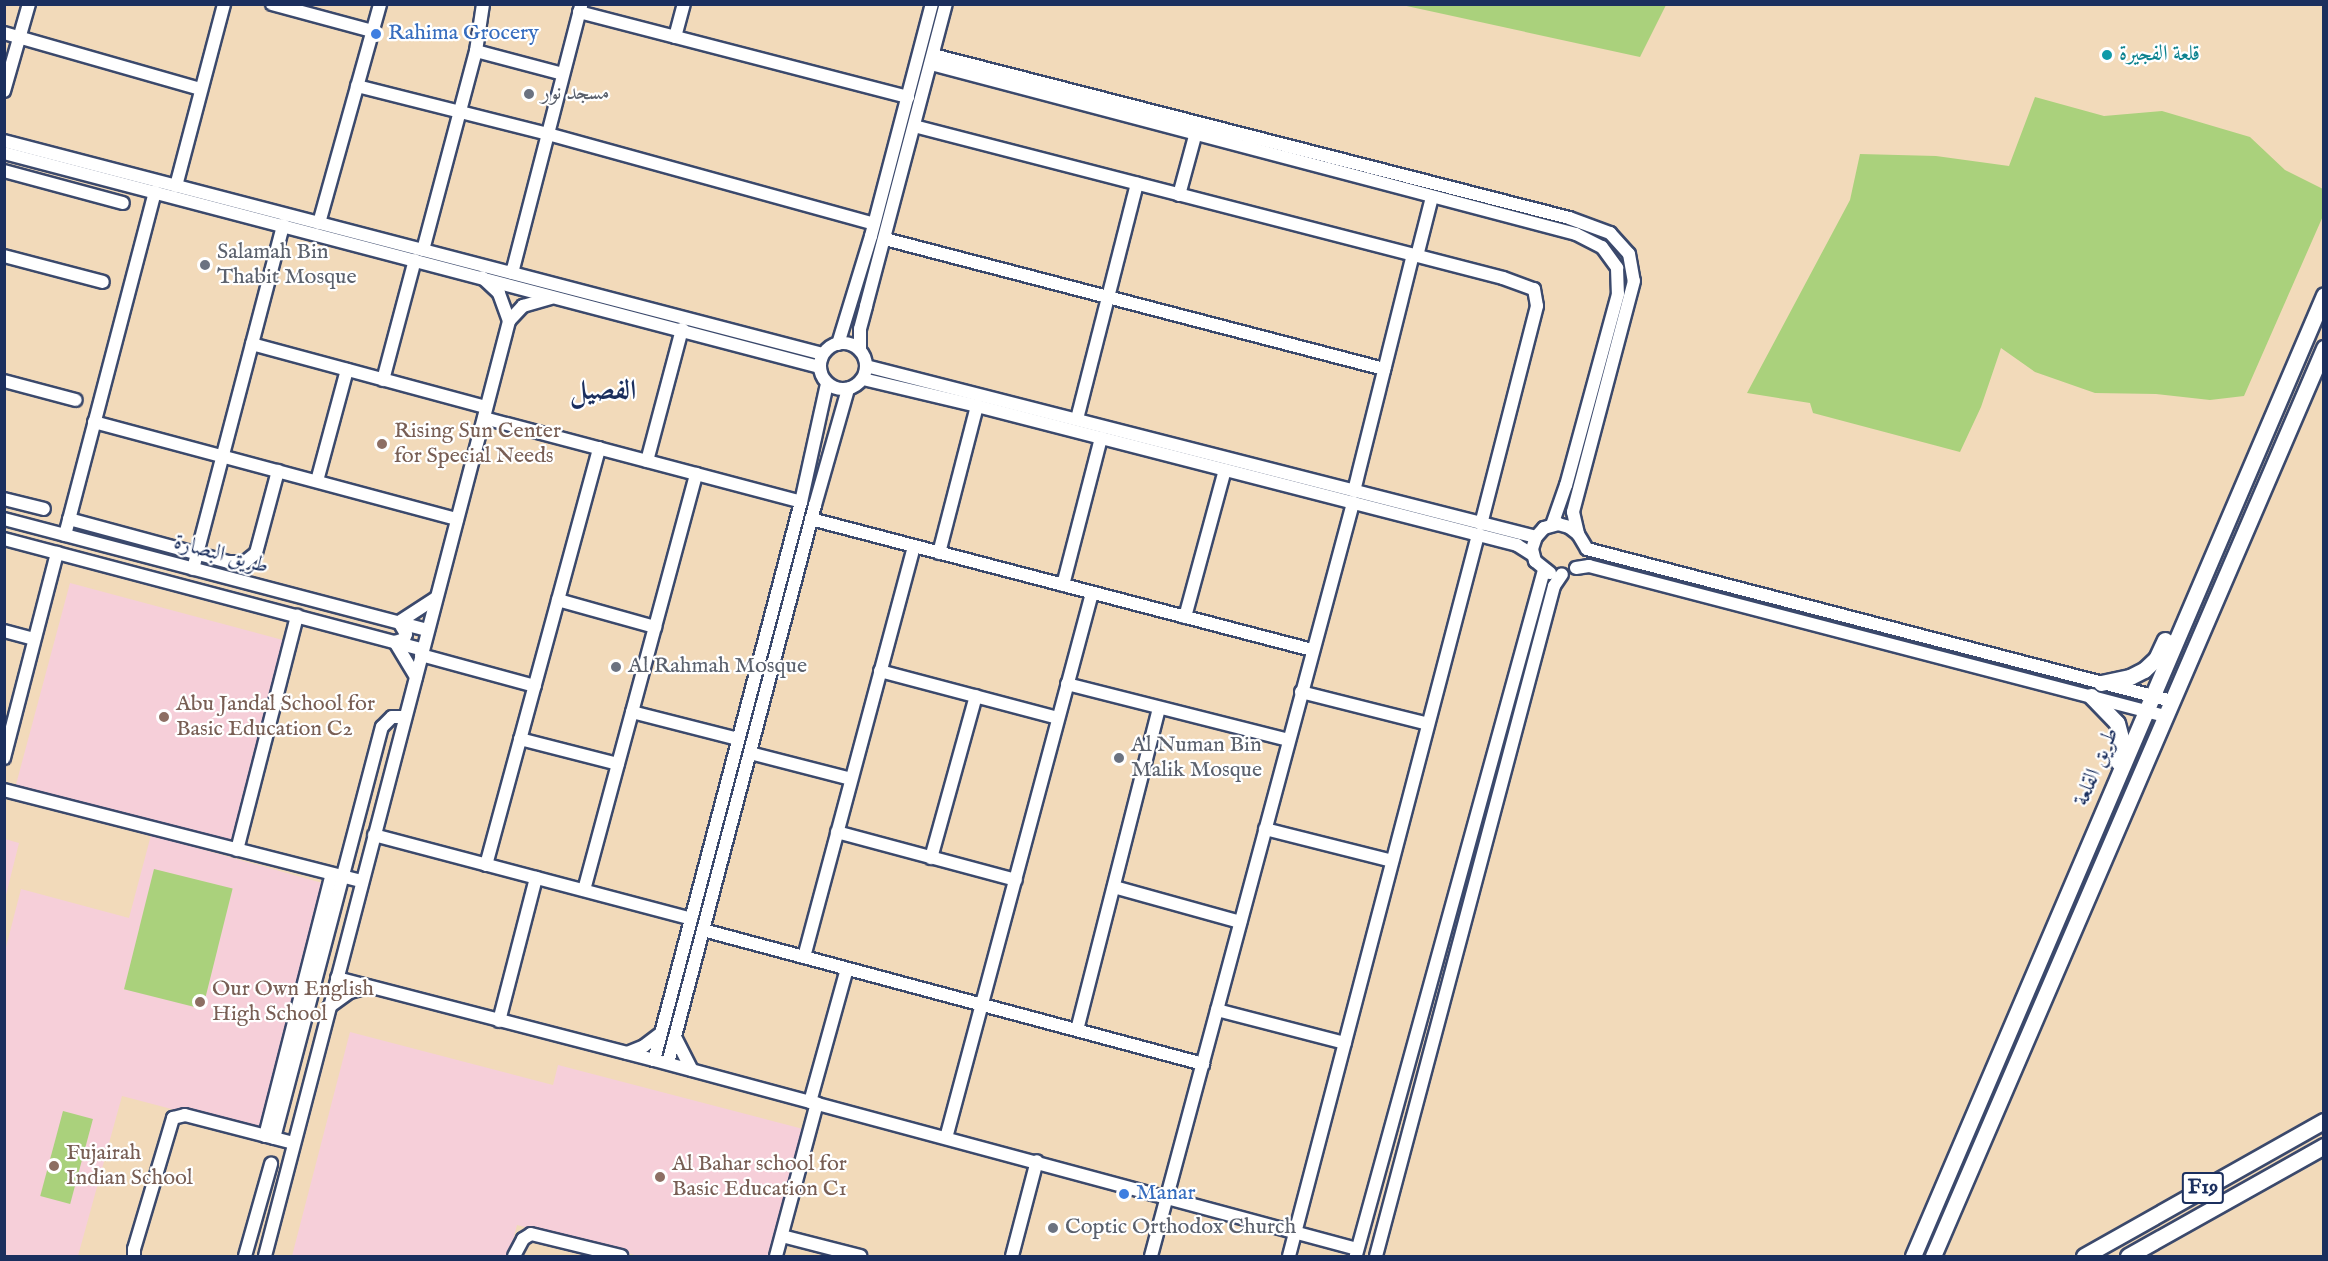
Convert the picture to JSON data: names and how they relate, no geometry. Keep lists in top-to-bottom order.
{
  "streets": {
    "main road": ["طريق القلعة", "F19"],
    "street": ["طريق البصارة"]
  },
  "districts": ["الفصيل"],
  "places": [
    "Rahima Grocery",
    "قلعة الفجيرة",
    "مسجد نور",
    "Salamah Bin Thabit Mosque",
    "Rising Sun Center for Special Needs",
    "Al Rahmah Mosque",
    "Abu Jandal School for Basic Education C2",
    "Al Numan Bin Malik Mosque",
    "Our Own English High School",
    "Fujairah Indian School",
    "Al Bahar school for Basic Education C1",
    "Manar",
    "Coptic Orthodox Church"
  ]
}
